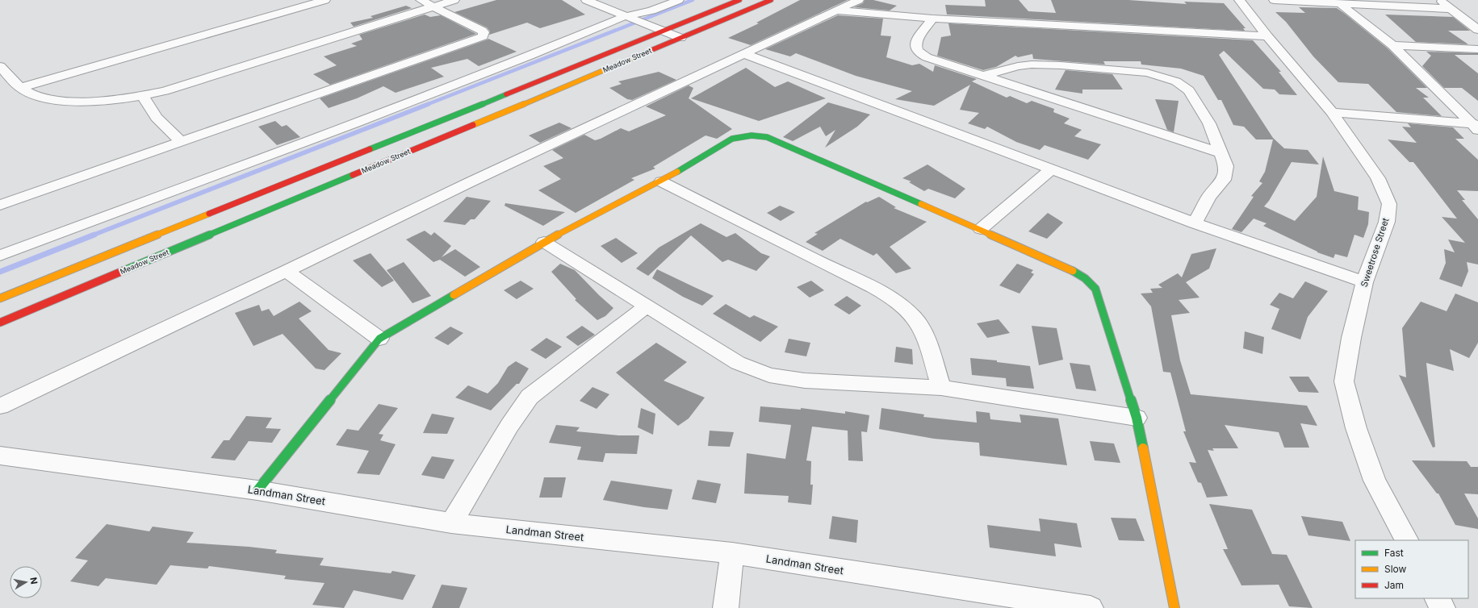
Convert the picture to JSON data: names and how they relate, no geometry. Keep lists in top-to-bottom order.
{
  "streets": {
    "street": ["Meadow Street", "Sweetrose Street", "Landman Street"]
  },
  "legend": ["Fast", "Slow", "Jam"],
  "north": "right"
}
